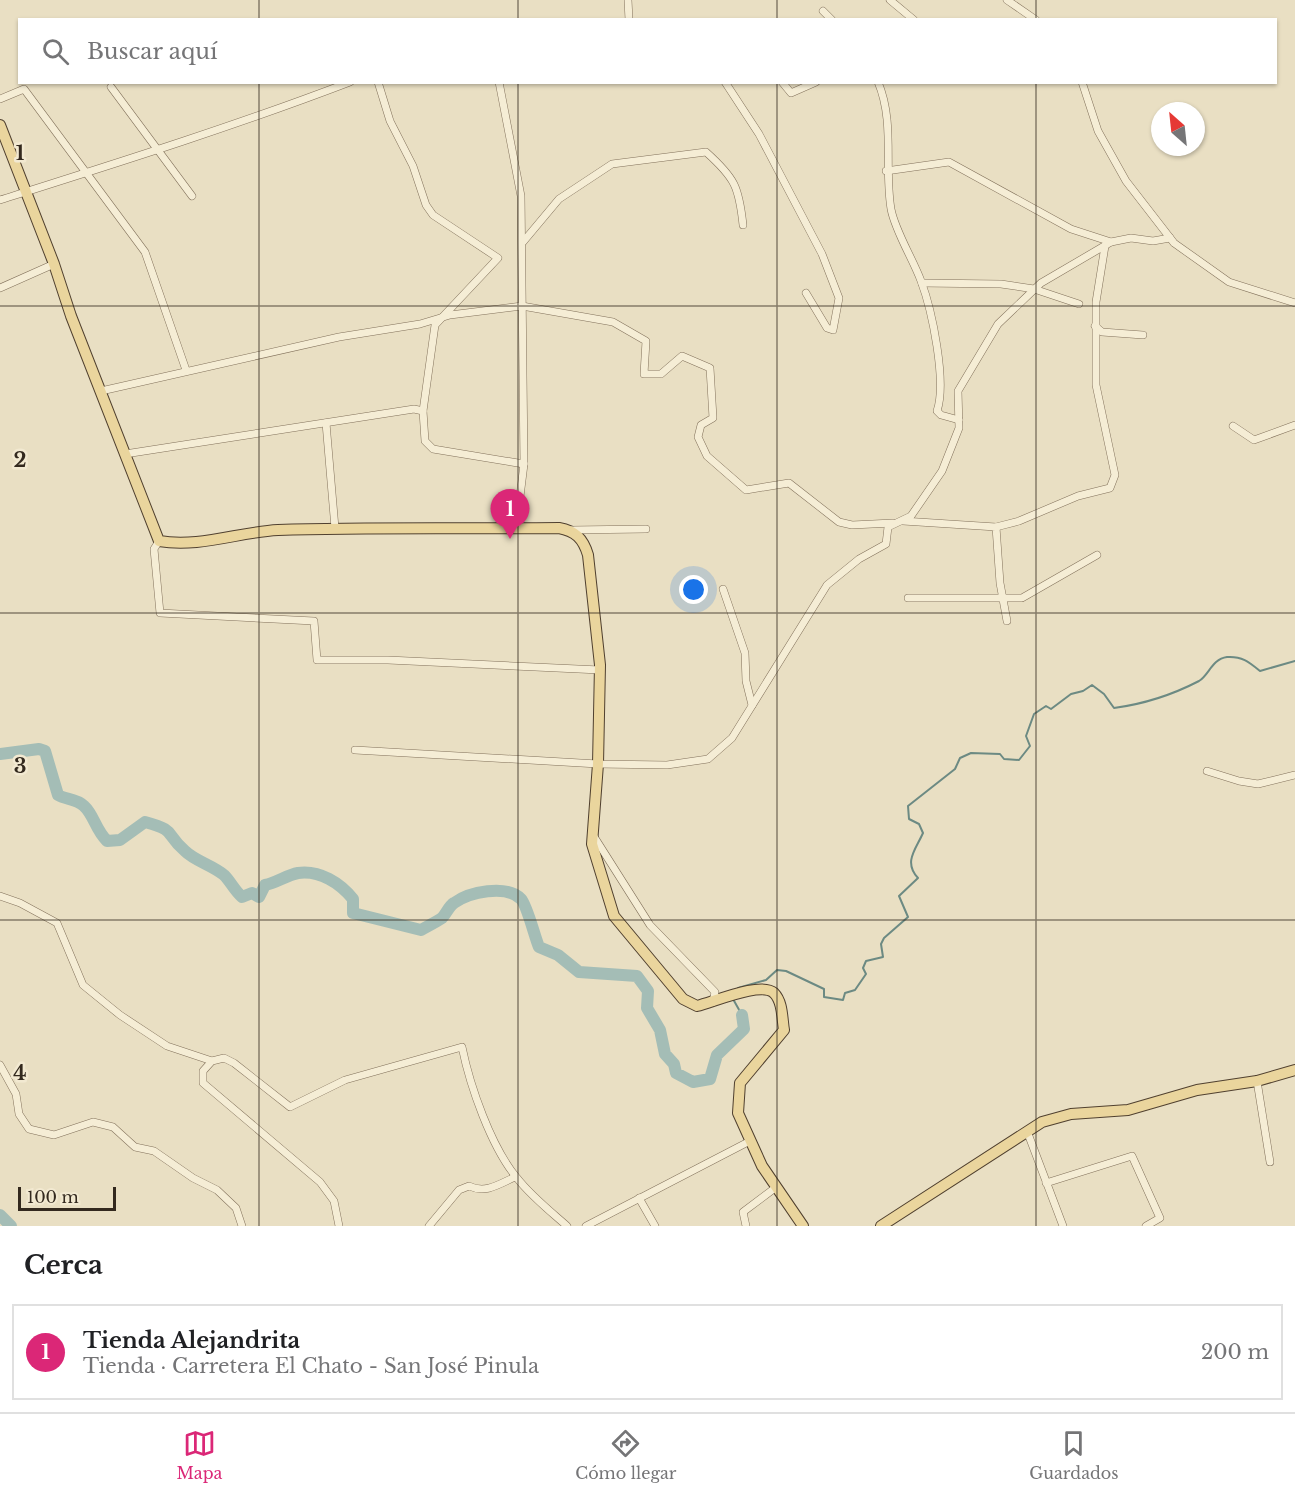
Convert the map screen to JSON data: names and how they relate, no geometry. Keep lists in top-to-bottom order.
{
  "scale_bar": "100 m",
  "north": "top left",
  "page": {
    "search": "Buscar aquí",
    "pins": "1",
    "scale": "100 m",
    "heading": "Cerca",
    "list": [
      {
        "mark": "1",
        "name": "Tienda Alejandrita",
        "note": "Tienda · Carretera El Chato - San José Pinula",
        "value": "200 m"
      }
    ],
    "nav": ["Mapa", "Cómo llegar", "Guardados"]
  },
  "grid": {
    "rows": [
      "1",
      "2",
      "3",
      "4"
    ]
  }
}
